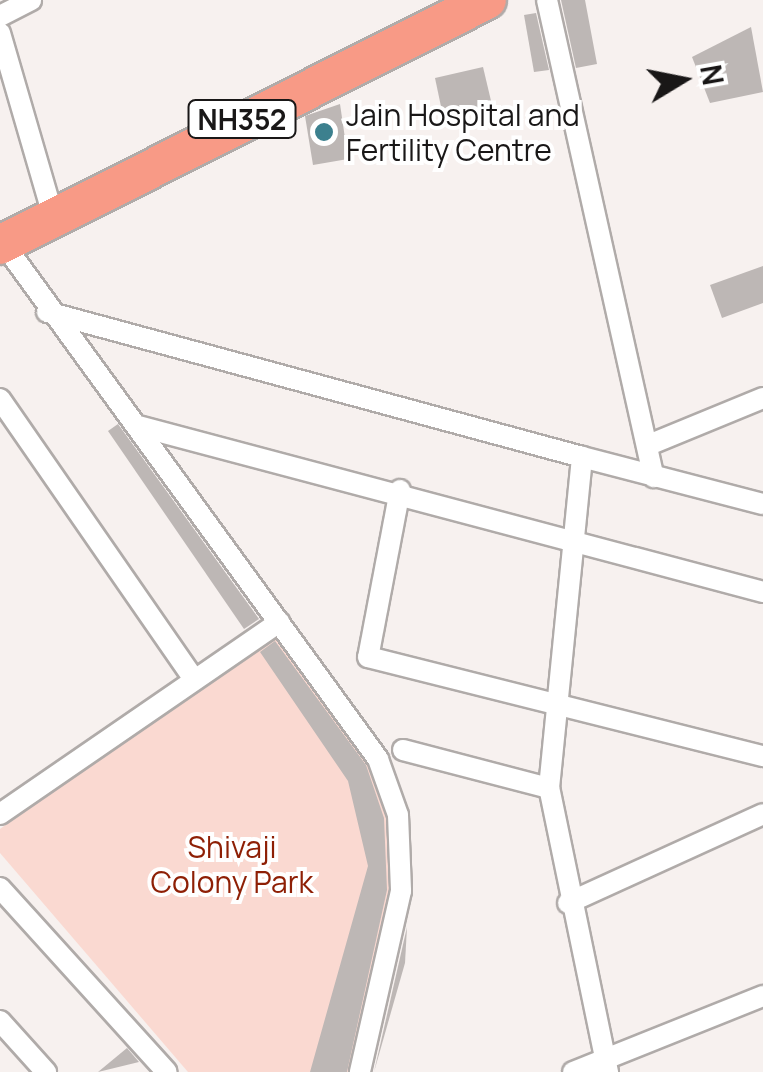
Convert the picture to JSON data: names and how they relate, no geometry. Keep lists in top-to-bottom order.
{
  "streets": {
    "highway": ["NH352"]
  },
  "parks": ["Shivaji Colony Park"],
  "places": ["Jain Hospital and Fertility Centre"],
  "north": "right"
}
